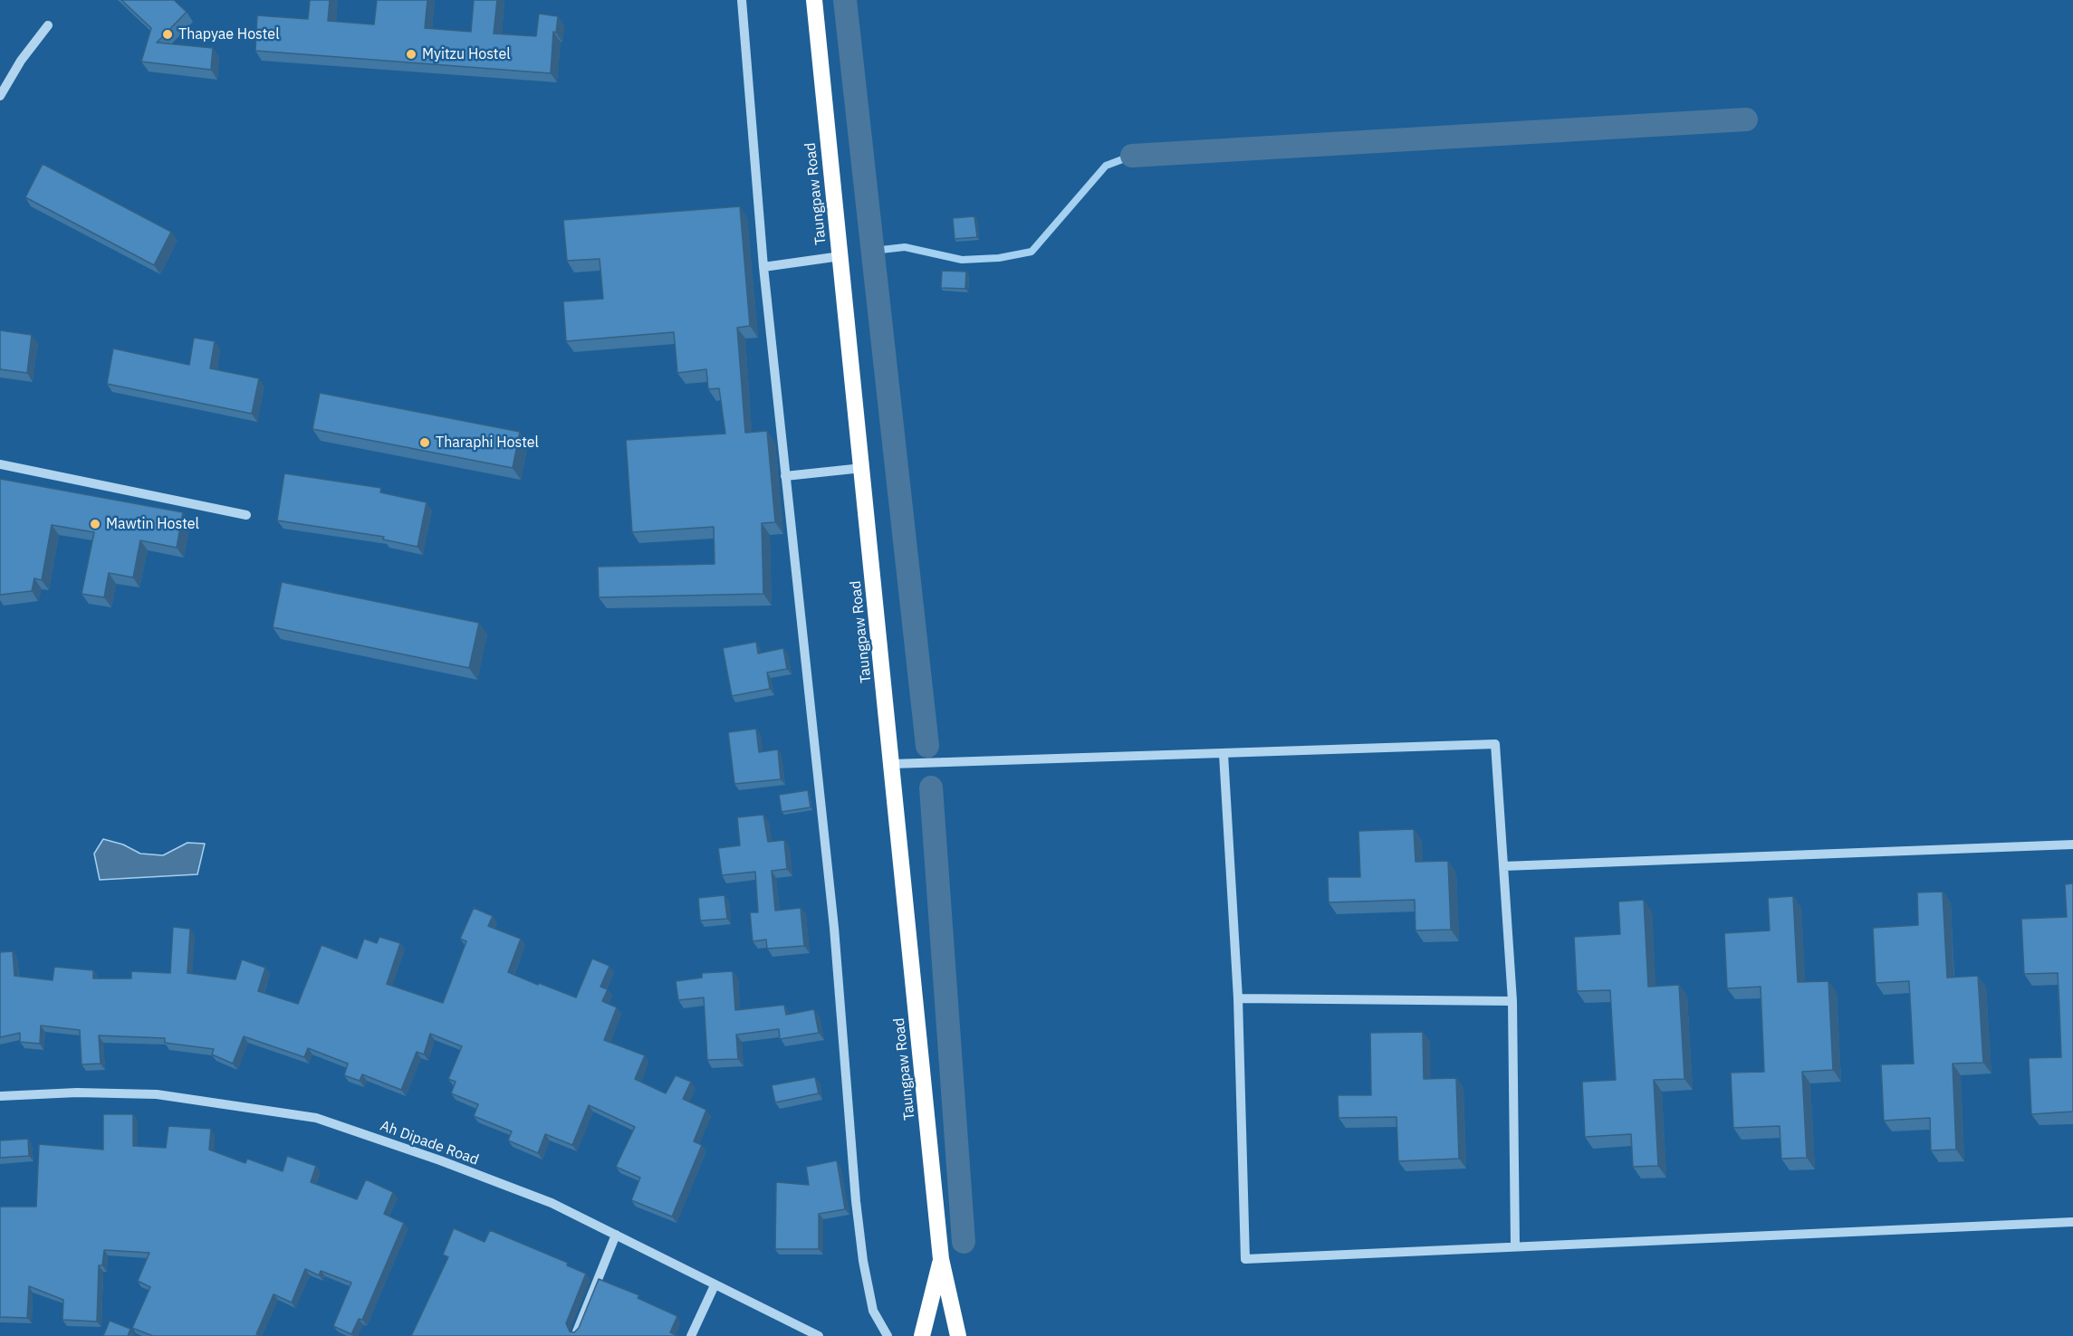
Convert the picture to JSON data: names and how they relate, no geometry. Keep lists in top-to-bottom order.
{
  "streets": {
    "highway": ["Taungpaw Road"],
    "street": ["Ah Dipade Road"]
  },
  "places": [
    "Thapyae Hostel",
    "Myitzu Hostel",
    "Tharaphi Hostel",
    "Mawtin Hostel"
  ]
}
